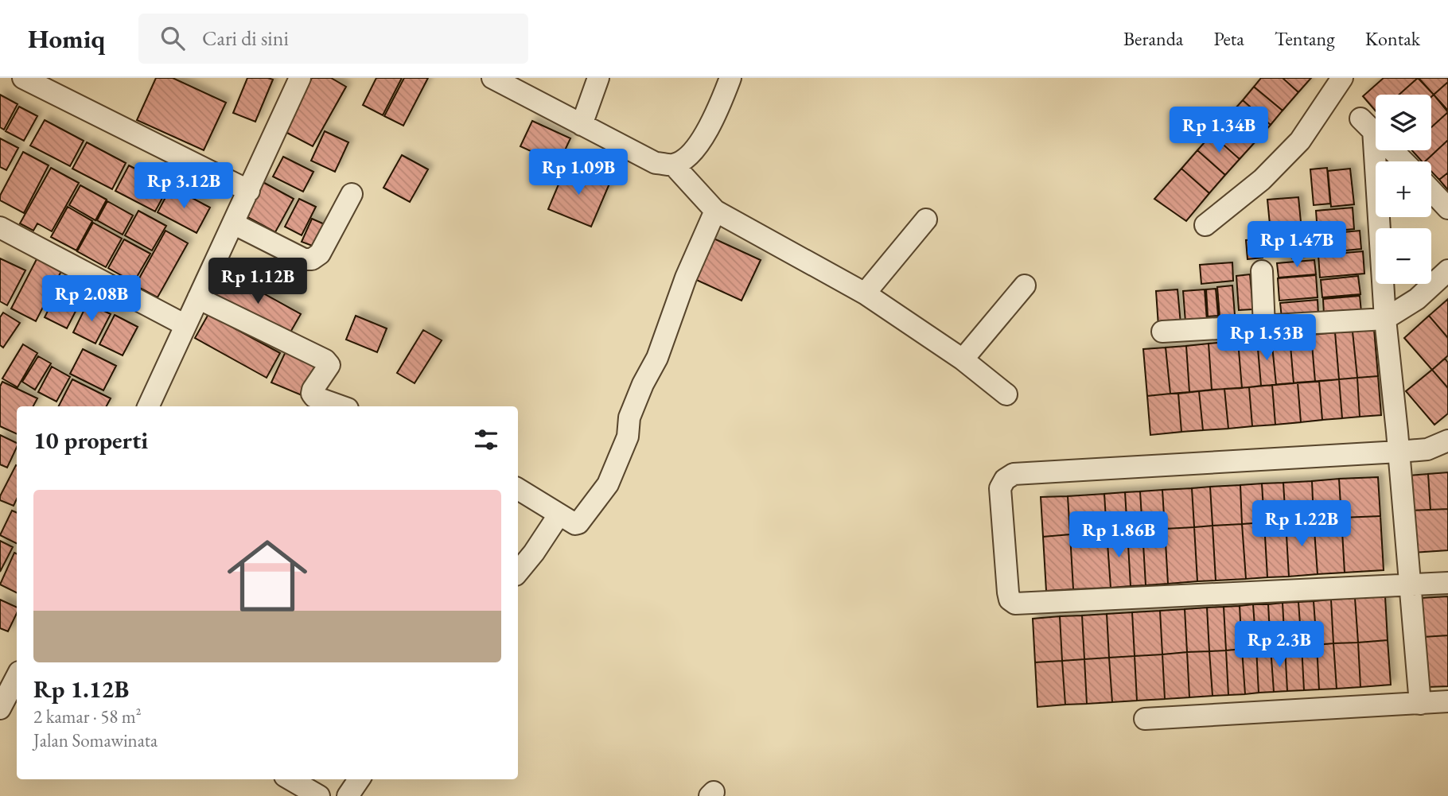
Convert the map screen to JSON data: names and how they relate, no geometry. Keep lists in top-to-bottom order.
{
  "page": {
    "header": "Homiq",
    "search": "Cari di sini",
    "nav": [
      "Beranda",
      "Peta",
      "Tentang",
      "Kontak"
    ],
    "map_buttons": ["+", "−"],
    "price": [
      "Rp 1.34B",
      "Rp 1.09B",
      "Rp 3.12B",
      "Rp 1.47B",
      "Rp 1.12B",
      "Rp 2.08B",
      "Rp 1.53B",
      "Rp 1.22B",
      "Rp 1.86B",
      "Rp 2.3B"
    ],
    "heading": "10 properti",
    "list": [
      {
        "name": "Rp 1.12B",
        "note": "2 kamar · 58 m² · Jalan Somawinata"
      }
    ]
  }
}
